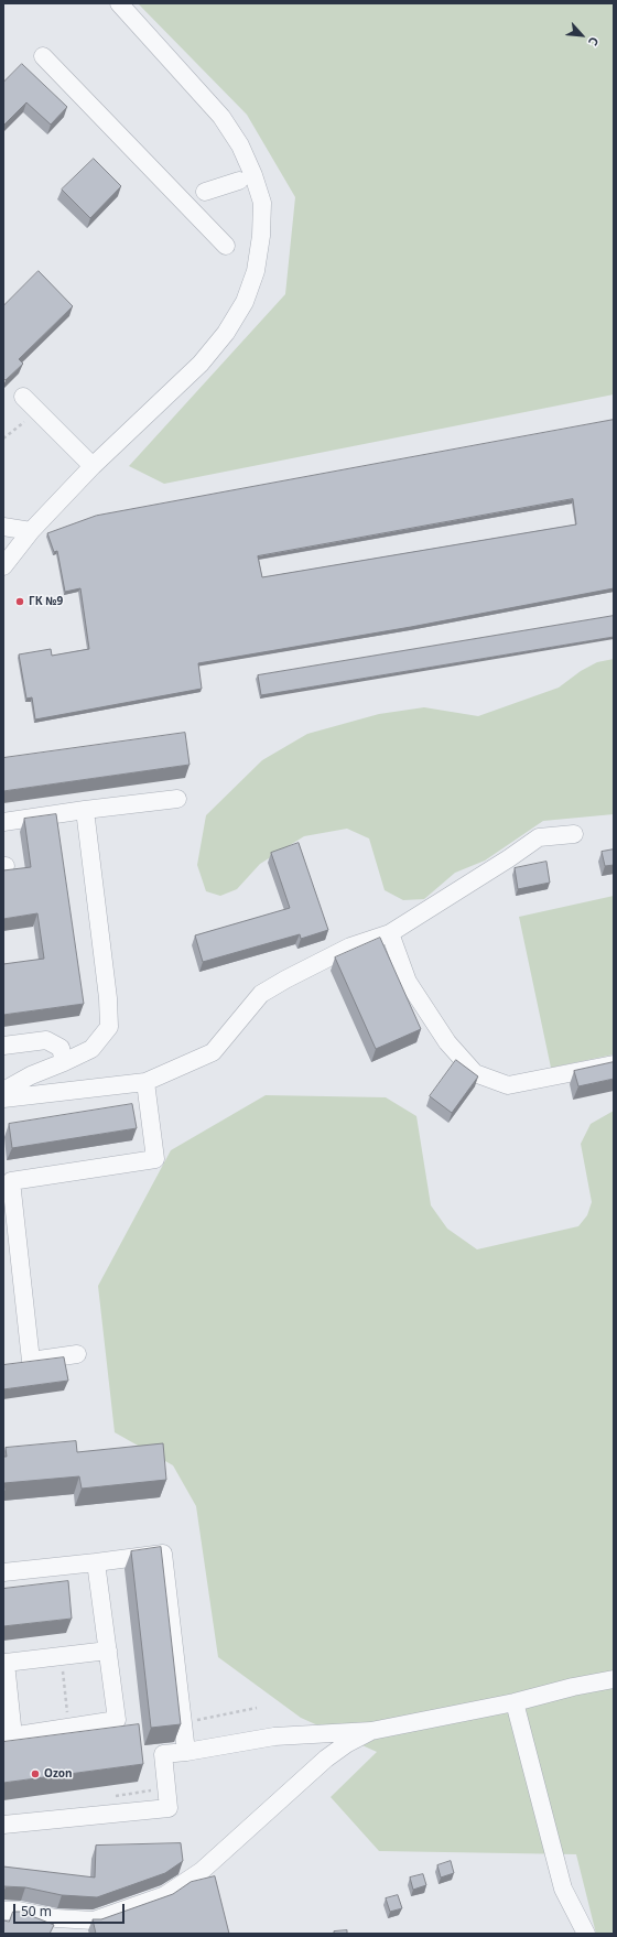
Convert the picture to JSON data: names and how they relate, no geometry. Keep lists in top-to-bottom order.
{
  "places": ["ГК №9", "Ozon"],
  "scale_bar": "50 m",
  "north": "bottom right"
}
